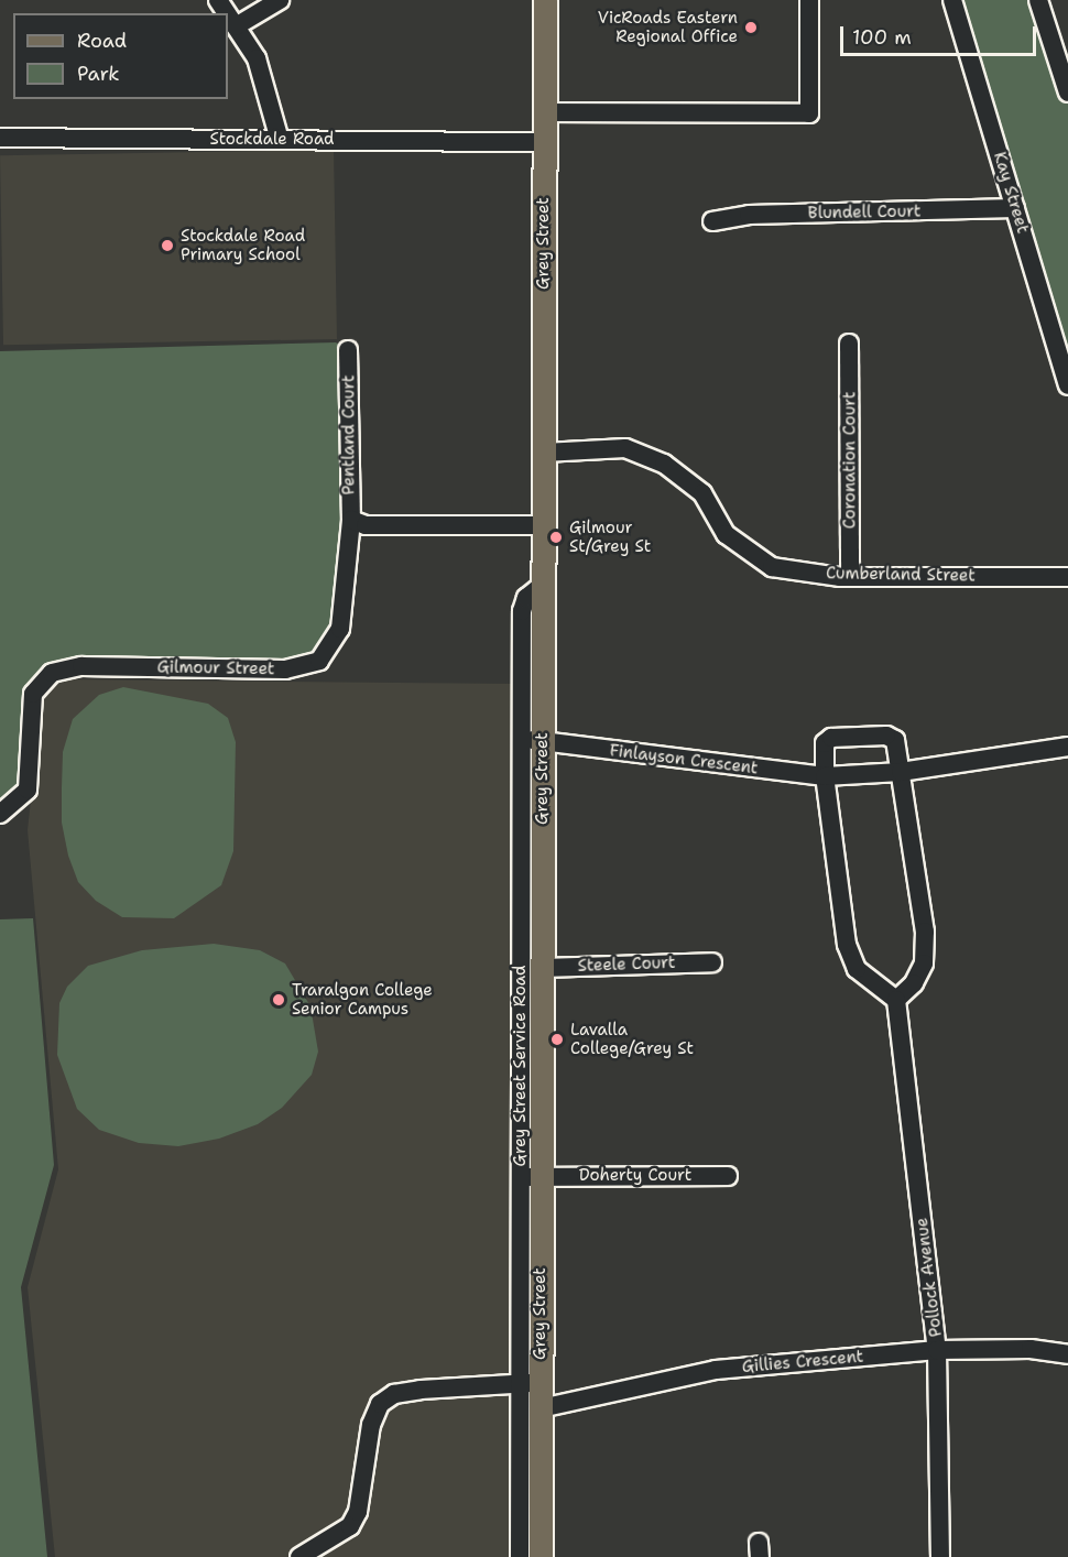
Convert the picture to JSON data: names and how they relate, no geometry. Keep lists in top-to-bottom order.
{
  "streets": {
    "main road": ["Grey Street"],
    "street": [
      "Stockdale Road",
      "Kay Street",
      "Blundell Court",
      "Pentland Court",
      "Coronation Court",
      "Cumberland Street",
      "Gilmour Street",
      "Finlayson Crescent",
      "Steele Court",
      "Grey Street Service Road",
      "Doherty Court",
      "Pollock Avenue",
      "Gillies Crescent"
    ]
  },
  "crossings": [
    ["Stockdale Road", "Grey Street"],
    ["Kay Street", "Blundell Court"],
    ["Grey Street", "Cumberland Street"],
    ["Grey Street", "Finlayson Crescent"],
    ["Grey Street", "Steele Court"],
    ["Grey Street", "Grey Street Service Road"],
    ["Grey Street", "Doherty Court"],
    ["Grey Street", "Gillies Crescent"],
    ["Pentland Court", "Gilmour Street"],
    ["Coronation Court", "Cumberland Street"],
    ["Grey Street Service Road", "Doherty Court"],
    ["Pollock Avenue", "Gillies Crescent"]
  ],
  "places": [
    "VicRoads Eastern Regional Office",
    "Stockdale Road Primary School",
    "Gilmour St/Grey St",
    "Traralgon College Senior Campus",
    "Lavalla College/Grey St"
  ],
  "legend": ["Road", "Park"],
  "scale_bar": "100 m"
}
